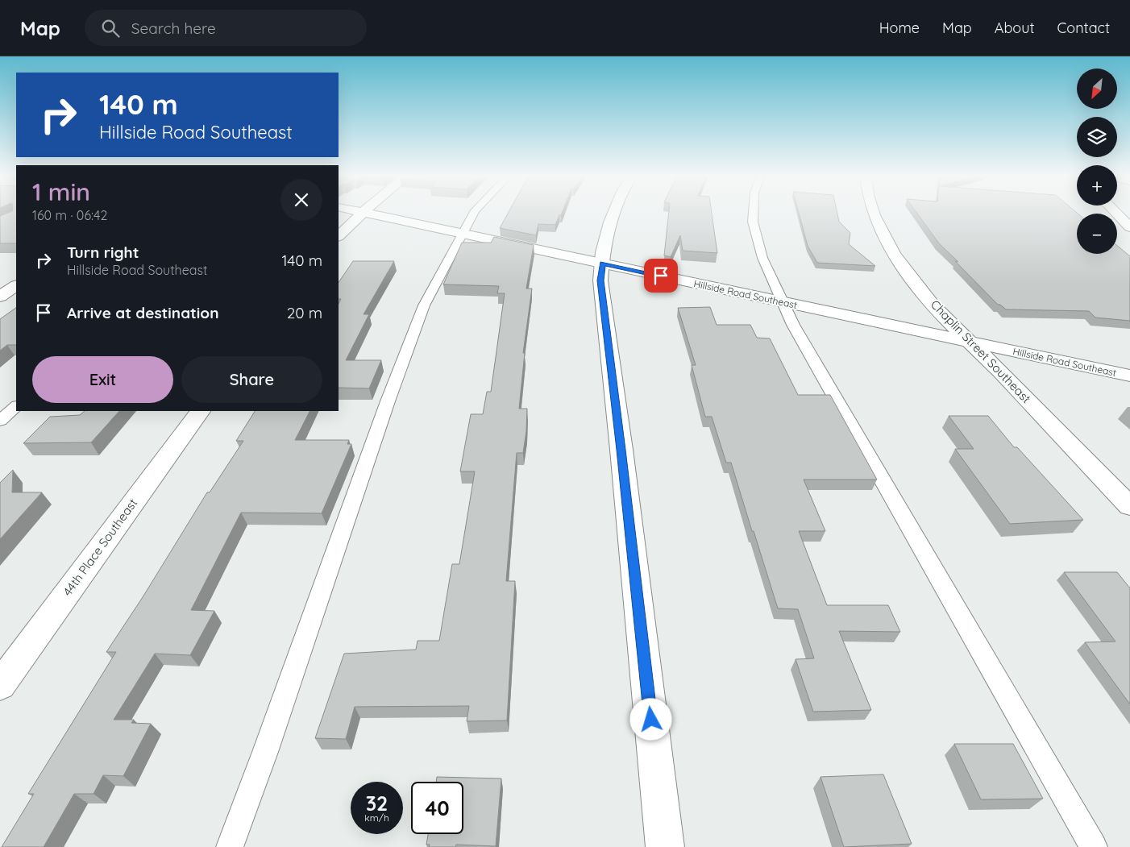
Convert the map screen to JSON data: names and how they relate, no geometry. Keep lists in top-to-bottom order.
{
  "streets": {
    "street": ["Hillside Road Southeast", "Chaplin Street Southeast", "44th Place Southeast"]
  },
  "crossings": [
    ["Hillside Road Southeast", "Chaplin Street Southeast"]
  ],
  "north": "bottom left",
  "page": {
    "header": "Map",
    "search": "Search here",
    "nav": [
      "Home",
      "Map",
      "About",
      "Contact"
    ],
    "map_buttons": ["+", "−"],
    "turn": ["140 m", "Hillside Road Southeast"],
    "heading": ["1 min", "160 m · 06:42"],
    "list": [
      {
        "name": "Turn right",
        "note": "Hillside Road Southeast",
        "value": "140 m"
      },
      {
        "name": "Arrive at destination",
        "value": "20 m"
      }
    ],
    "buttons": ["Exit", "Share"],
    "speed": "32 km/h",
    "limit": "40"
  }
}
